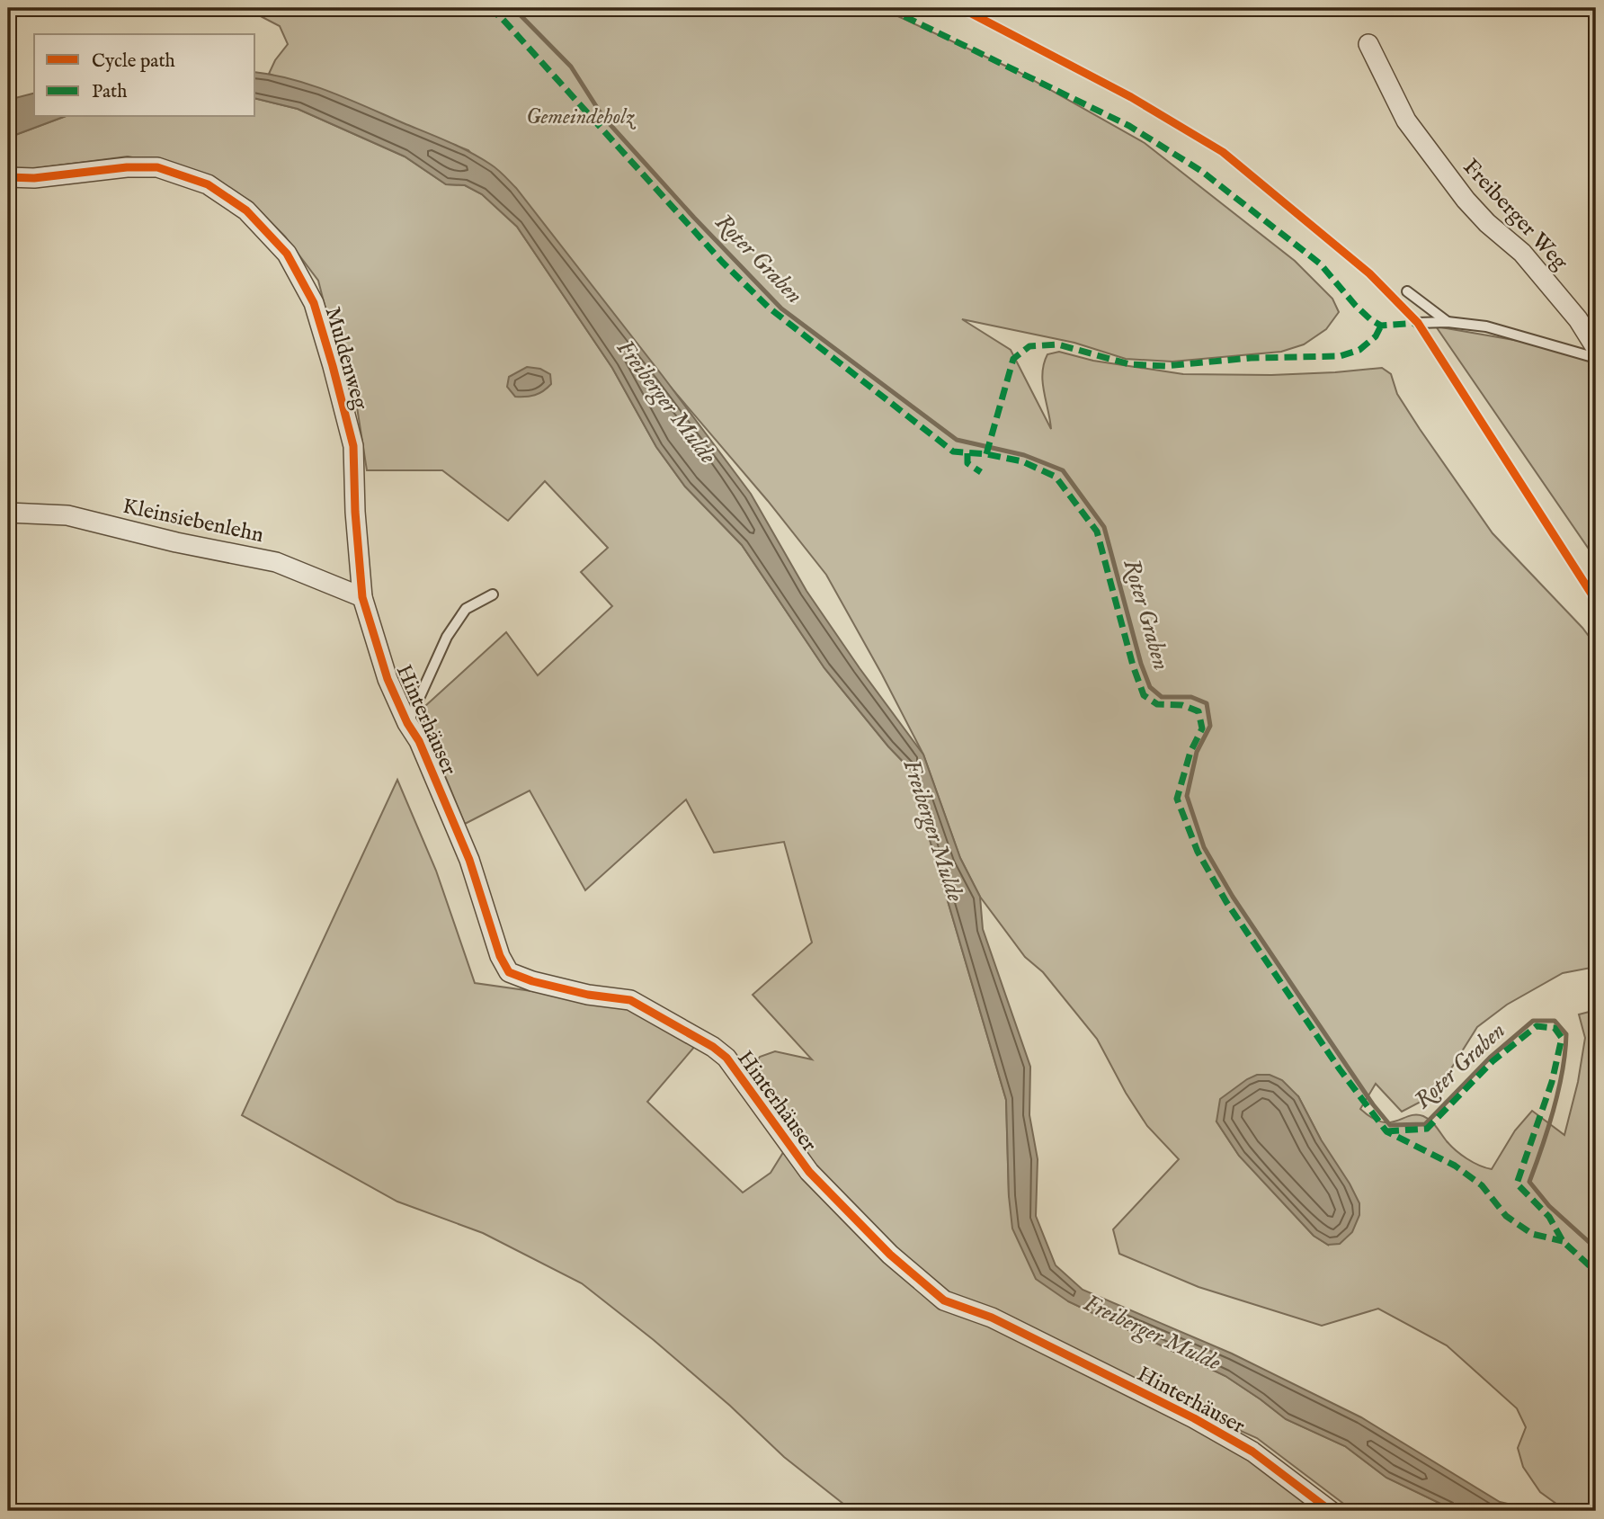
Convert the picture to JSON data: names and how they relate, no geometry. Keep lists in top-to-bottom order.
{
  "streets": {
    "street": [
      "Freiberger Weg",
      "Muldenweg",
      "Kleinsiebenlehn",
      "Hinterhäuser"
    ]
  },
  "crossings": [
    ["Muldenweg", "Kleinsiebenlehn"],
    ["Muldenweg", "Hinterhäuser"],
    ["Kleinsiebenlehn", "Hinterhäuser"]
  ],
  "water": ["Roter Graben", "Freiberger Mulde"],
  "parks": ["Gemeindeholz"],
  "legend": ["Cycle path", "Path"]
}
